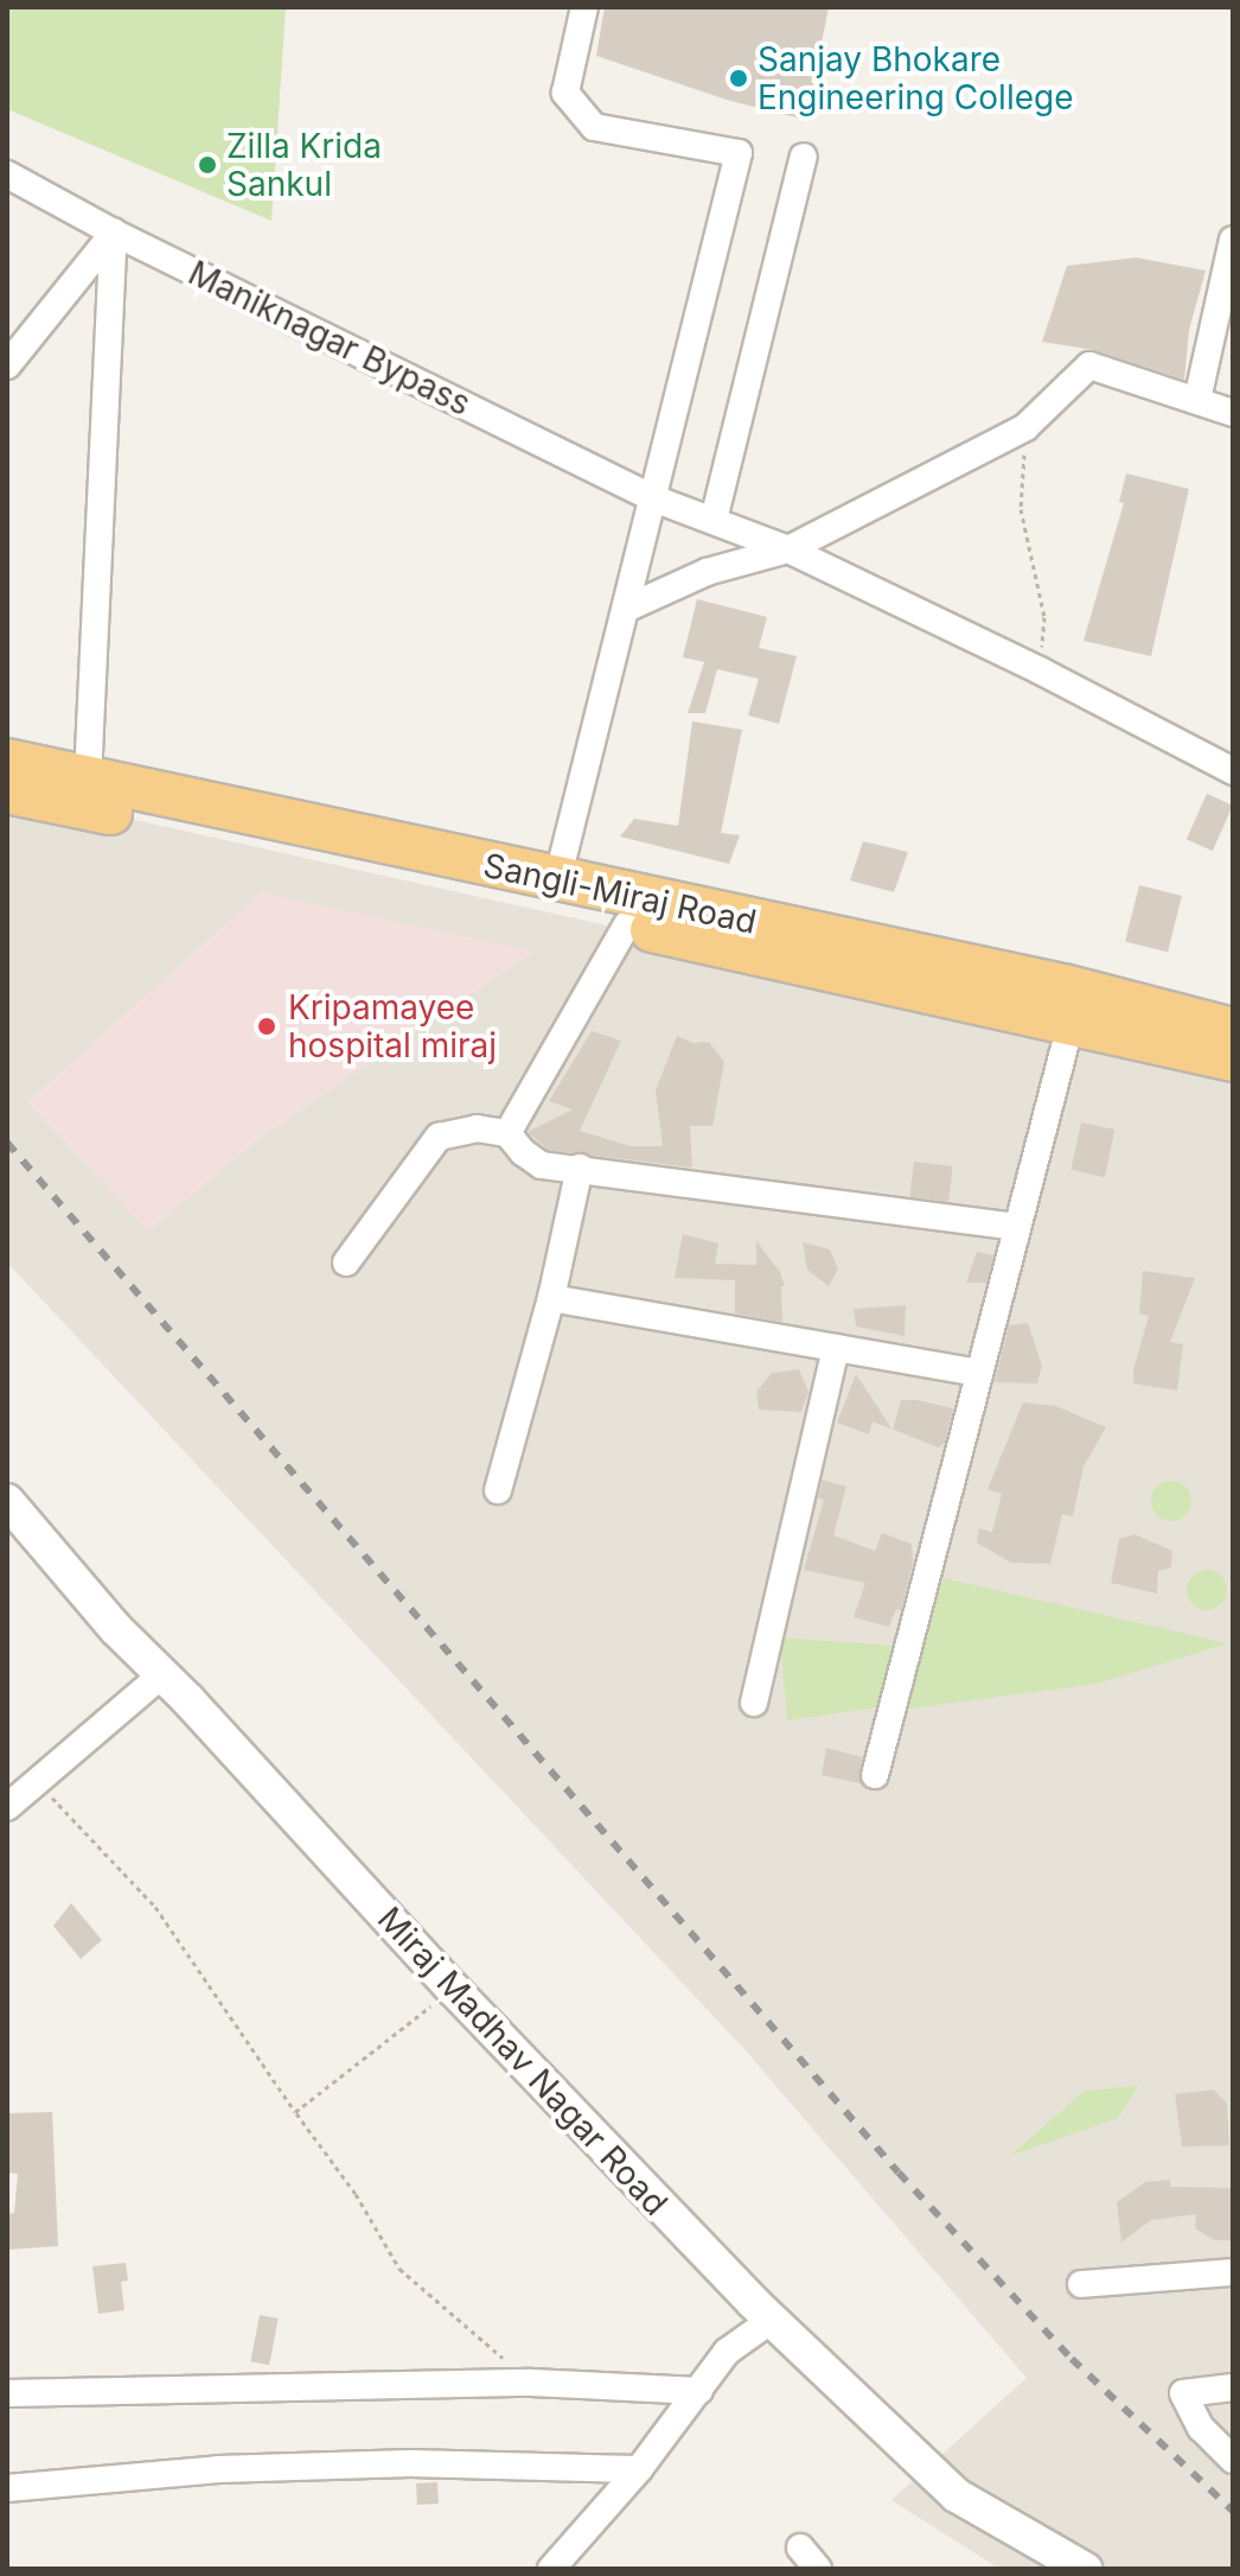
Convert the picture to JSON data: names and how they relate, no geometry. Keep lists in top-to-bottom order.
{
  "streets": {
    "highway": ["Sangli-Miraj Road"],
    "street": ["Maniknagar Bypass", "Miraj Madhav Nagar Road"]
  },
  "places": ["Sanjay Bhokare Engineering College", "Zilla Krida Sankul", "Kripamayee hospital miraj"]
}
